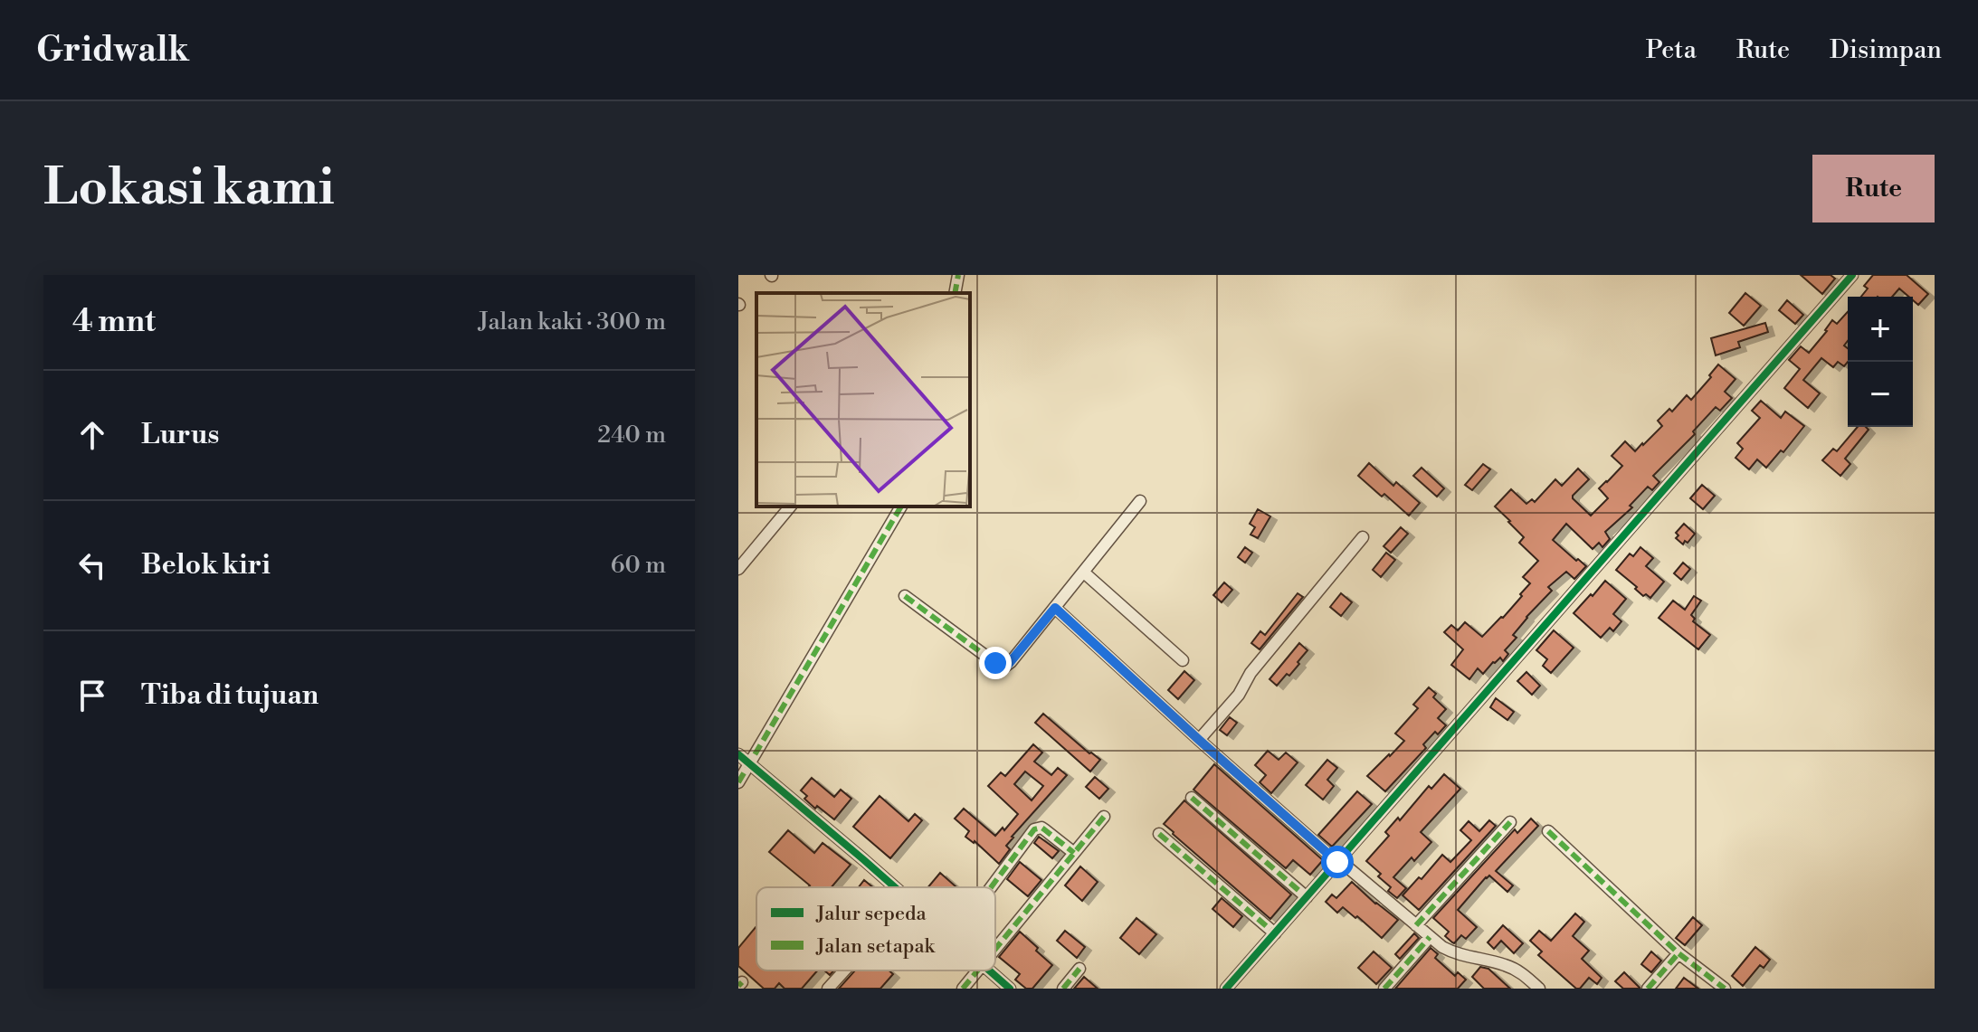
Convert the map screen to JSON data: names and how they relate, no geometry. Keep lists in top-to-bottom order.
{
  "legend": ["Jalur sepeda", "Jalan setapak"],
  "page": {
    "header": "Gridwalk",
    "nav": ["Peta", "Rute", "Disimpan"],
    "buttons": "Rute",
    "title": "Lokasi kami",
    "heading": ["4 mnt", "Jalan kaki · 300 m"],
    "map_buttons": ["+", "−"],
    "list": [
      ["Lurus", "240 m"],
      ["Belok kiri", "60 m"],
      "Tiba di tujuan"
    ]
  }
}
